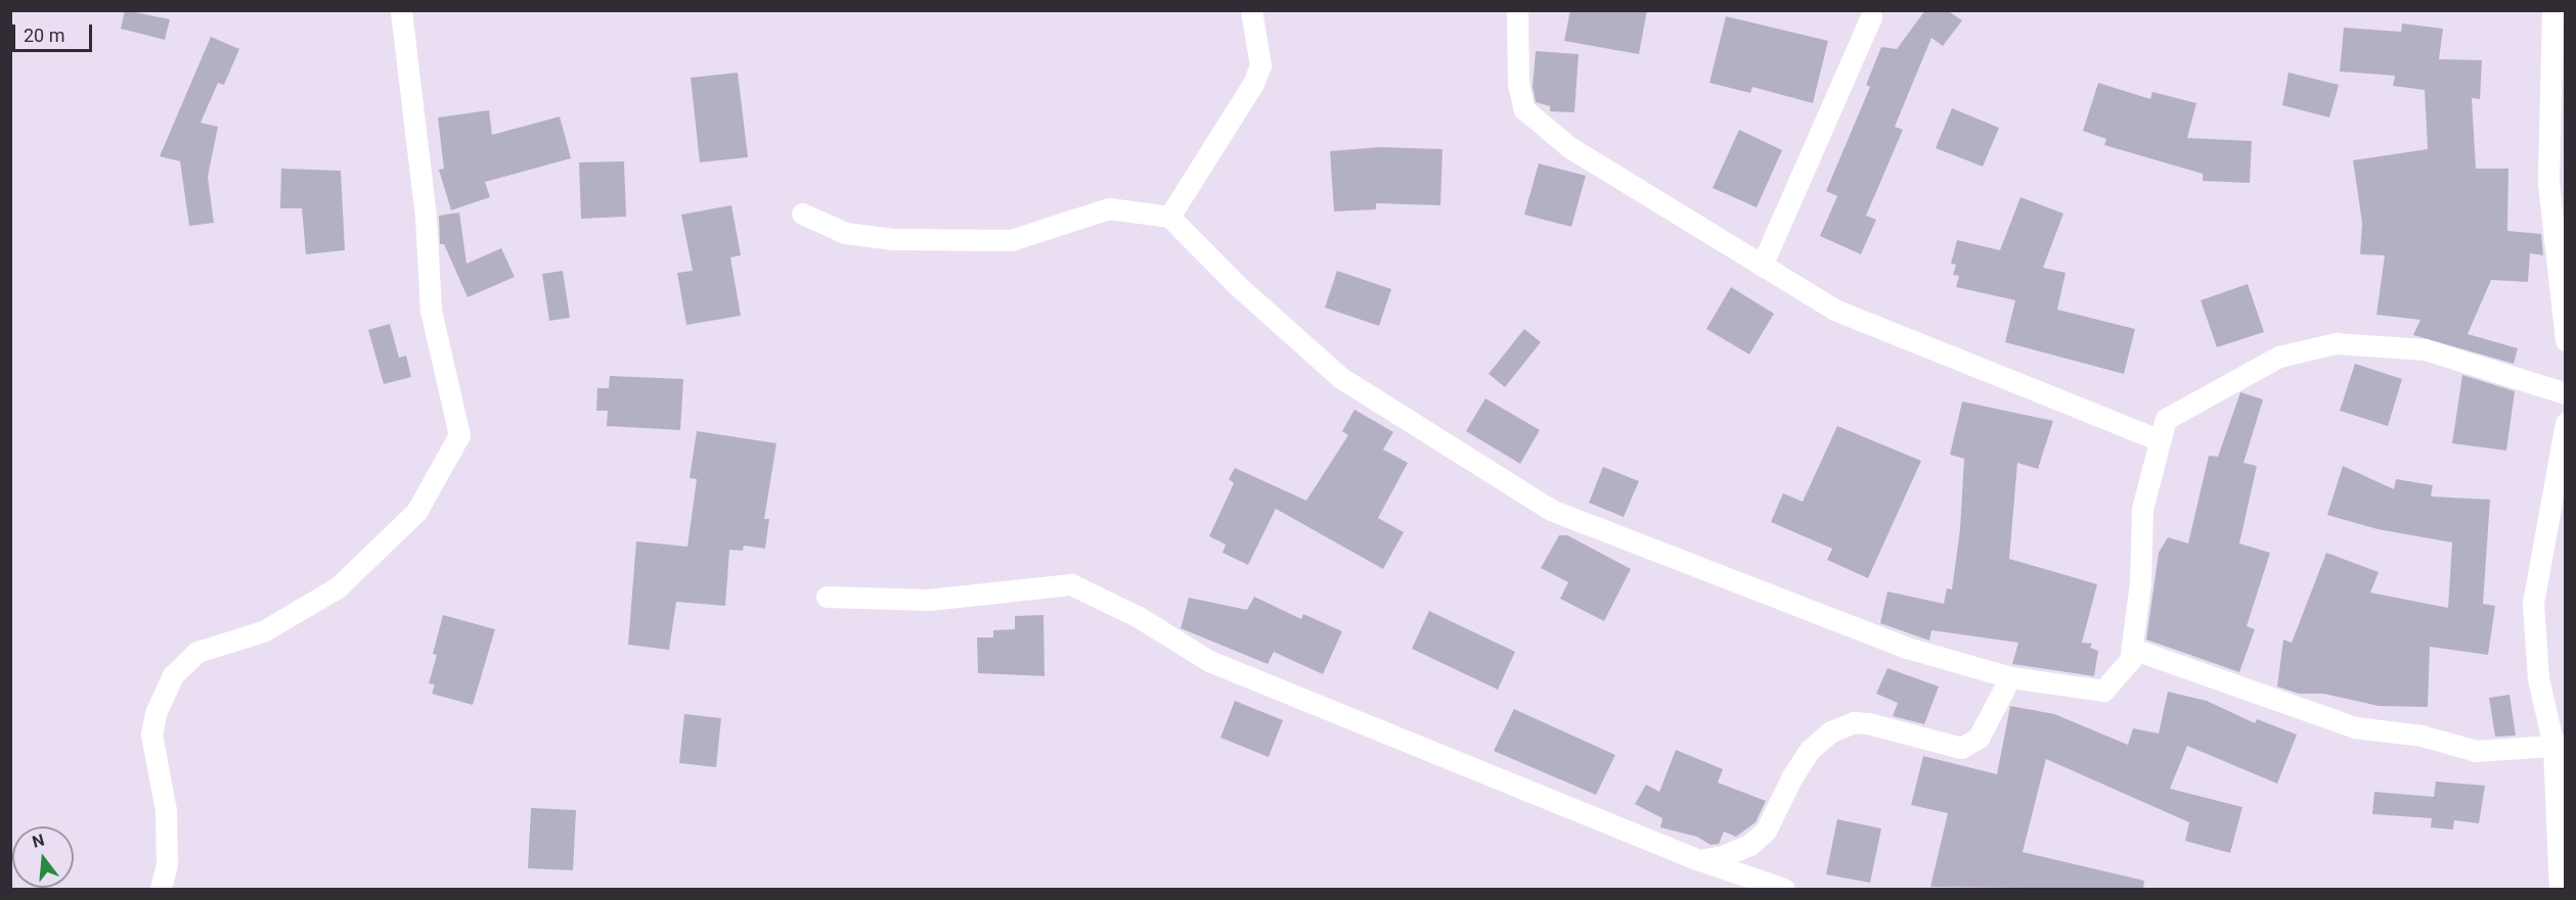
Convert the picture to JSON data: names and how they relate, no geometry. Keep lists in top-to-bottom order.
{
  "scale_bar": "20 m",
  "north": "top"
}
